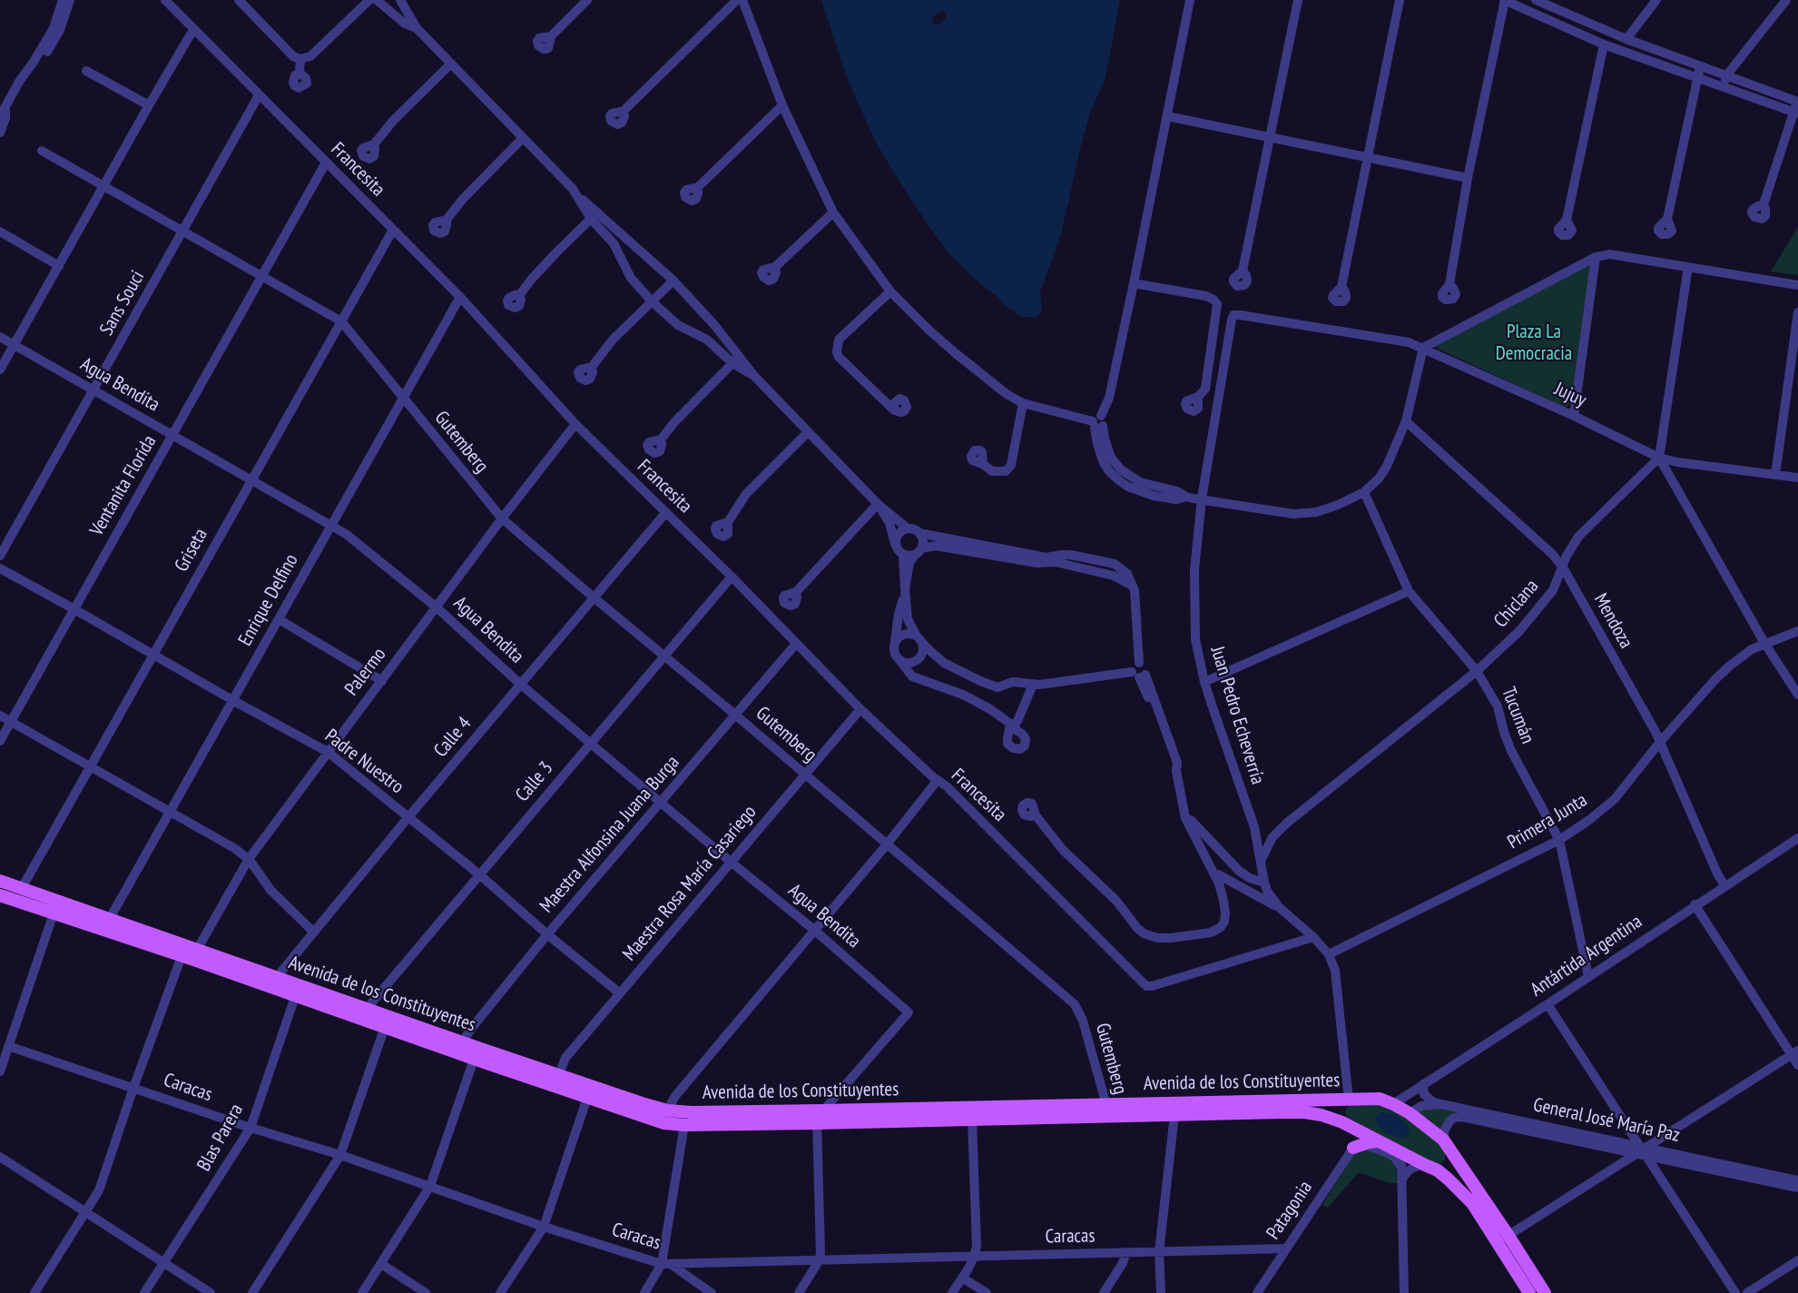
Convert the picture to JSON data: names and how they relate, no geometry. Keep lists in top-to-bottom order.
{
  "streets": {
    "main road": ["Avenida de los Constituyentes"],
    "street": [
      "Francesita",
      "Sans Souci",
      "Agua Bendita",
      "Jujuy",
      "Gutemberg",
      "Ventanita Florida",
      "Griseta",
      "Enrique Delfino",
      "Chiclana",
      "Mendoza",
      "Palermo",
      "Juan Pedro Echeverría",
      "Tucumán",
      "Calle 4",
      "Padre Nuestro",
      "Calle 3",
      "Primera Junta",
      "Maestra Alfonsina Juana Burga",
      "Maestra Rosa María Casariego",
      "Antártida Argentina",
      "Caracas",
      "General José María Paz",
      "Blas Parera",
      "Patagonia"
    ]
  },
  "crossings": [
    ["Francesita", "Sans Souci"],
    ["Francesita", "Ventanita Florida"],
    ["Francesita", "Griseta"],
    ["Francesita", "Enrique Delfino"],
    ["Francesita", "Palermo"],
    ["Francesita", "Juan Pedro Echeverría"],
    ["Francesita", "Calle 4"],
    ["Francesita", "Calle 3"],
    ["Francesita", "Maestra Alfonsina Juana Burga"],
    ["Francesita", "Maestra Rosa María Casariego"],
    ["Sans Souci", "Agua Bendita"],
    ["Sans Souci", "Gutemberg"],
    ["Agua Bendita", "Ventanita Florida"],
    ["Agua Bendita", "Griseta"],
    ["Agua Bendita", "Enrique Delfino"],
    ["Agua Bendita", "Palermo"],
    ["Agua Bendita", "Calle 4"],
    ["Agua Bendita", "Calle 3"],
    ["Agua Bendita", "Maestra Alfonsina Juana Burga"],
    ["Agua Bendita", "Maestra Rosa María Casariego"],
    ["Agua Bendita", "Avenida de los Constituyentes"],
    ["Jujuy", "Chiclana"],
    ["Jujuy", "Juan Pedro Echeverría"],
    ["Gutemberg", "Ventanita Florida"],
    ["Gutemberg", "Griseta"],
    ["Gutemberg", "Enrique Delfino"],
    ["Gutemberg", "Palermo"],
    ["Gutemberg", "Calle 4"],
    ["Gutemberg", "Calle 3"],
    ["Gutemberg", "Maestra Alfonsina Juana Burga"],
    ["Gutemberg", "Maestra Rosa María Casariego"],
    ["Gutemberg", "Avenida de los Constituyentes"],
    ["Ventanita Florida", "Padre Nuestro"],
    ["Griseta", "Padre Nuestro"],
    ["Griseta", "Avenida de los Constituyentes"],
    ["Enrique Delfino", "Padre Nuestro"],
    ["Enrique Delfino", "Avenida de los Constituyentes"],
    ["Chiclana", "Mendoza"],
    ["Chiclana", "Juan Pedro Echeverría"],
    ["Chiclana", "Tucumán"],
    ["Mendoza", "Primera Junta"],
    ["Mendoza", "Antártida Argentina"],
    ["Palermo", "Padre Nuestro"],
    ["Palermo", "Avenida de los Constituyentes"],
    ["Juan Pedro Echeverría", "Primera Junta"],
    ["Juan Pedro Echeverría", "Avenida de los Constituyentes"],
    ["Tucumán", "Primera Junta"],
    ["Tucumán", "Antártida Argentina"],
    ["Calle 4", "Padre Nuestro"],
    ["Calle 4", "Avenida de los Constituyentes"],
    ["Padre Nuestro", "Calle 3"],
    ["Padre Nuestro", "Maestra Alfonsina Juana Burga"],
    ["Padre Nuestro", "Maestra Rosa María Casariego"],
    ["Calle 3", "Avenida de los Constituyentes"],
    ["Maestra Alfonsina Juana Burga", "Avenida de los Constituyentes"],
    ["Maestra Rosa María Casariego", "Avenida de los Constituyentes"],
    ["Antártida Argentina", "Avenida de los Constituyentes"],
    ["Avenida de los Constituyentes", "General José María Paz"],
    ["Avenida de los Constituyentes", "Blas Parera"],
    ["Caracas", "Blas Parera"],
    ["Caracas", "Patagonia"]
  ],
  "parks": ["Plaza La Democracia"]
}
